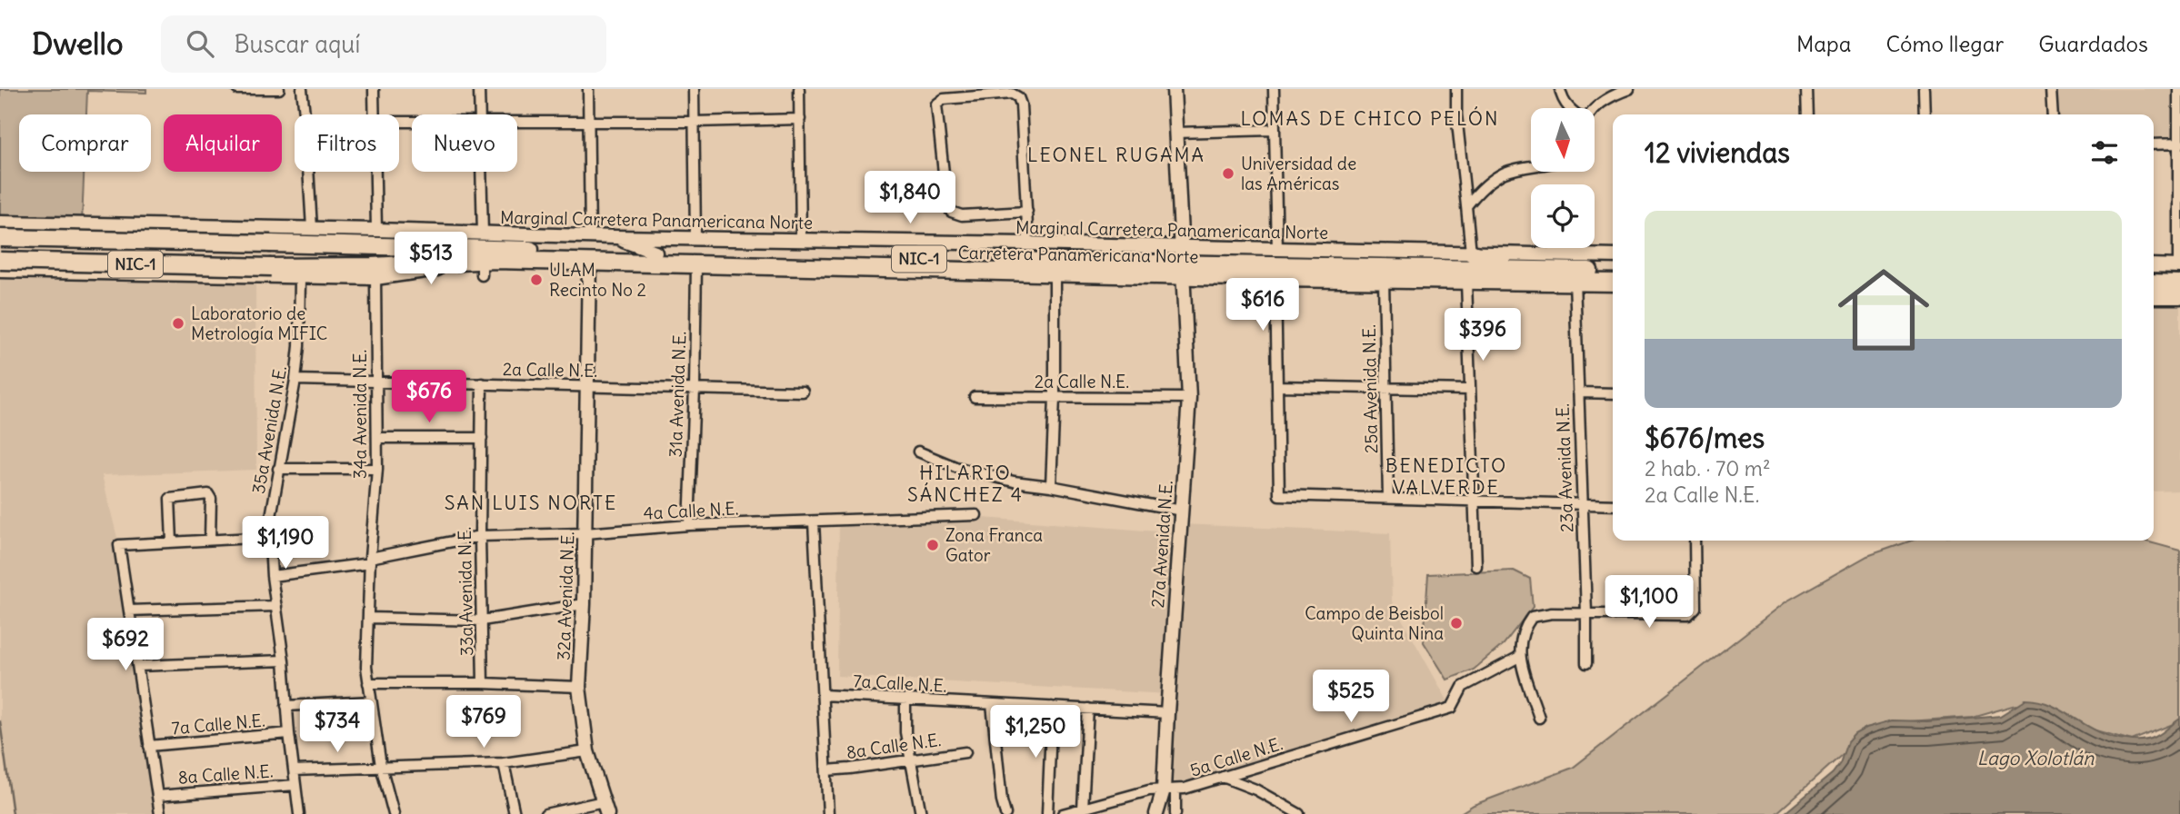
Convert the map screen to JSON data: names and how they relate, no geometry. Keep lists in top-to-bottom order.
{
  "streets": {
    "highway": ["Carretera Panamericana Norte", "NIC-1"],
    "street": [
      "Marginal Carretera Panamericana Norte",
      "2a Calle N.E.",
      "25a Avenida N.E.",
      "31a Avenida N.E.",
      "34a Avenida N.E.",
      "35a Avenida N.E.",
      "23a Avenida N.E.",
      "4a Calle N.E.",
      "27a Avenida N.E.",
      "33a Avenida N.E.",
      "32a Avenida N.E.",
      "7a Calle N.E.",
      "8a Calle N.E.",
      "5a Calle N.E."
    ]
  },
  "crossings": [
    ["Marginal Carretera Panamericana Norte", "Carretera Panamericana Norte"],
    ["Marginal Carretera Panamericana Norte", "27a Avenida N.E."],
    ["Carretera Panamericana Norte", "NIC-1"],
    ["Carretera Panamericana Norte", "25a Avenida N.E."],
    ["Carretera Panamericana Norte", "31a Avenida N.E."],
    ["Carretera Panamericana Norte", "23a Avenida N.E."],
    ["Carretera Panamericana Norte", "27a Avenida N.E."],
    ["Carretera Panamericana Norte", "32a Avenida N.E."],
    ["NIC-1", "34a Avenida N.E."],
    ["2a Calle N.E.", "31a Avenida N.E."],
    ["2a Calle N.E.", "34a Avenida N.E."],
    ["2a Calle N.E.", "35a Avenida N.E."],
    ["2a Calle N.E.", "27a Avenida N.E."],
    ["2a Calle N.E.", "33a Avenida N.E."],
    ["2a Calle N.E.", "32a Avenida N.E."],
    ["31a Avenida N.E.", "4a Calle N.E."],
    ["34a Avenida N.E.", "4a Calle N.E."],
    ["34a Avenida N.E.", "8a Calle N.E."],
    ["35a Avenida N.E.", "4a Calle N.E."],
    ["35a Avenida N.E.", "7a Calle N.E."],
    ["35a Avenida N.E.", "8a Calle N.E."],
    ["4a Calle N.E.", "33a Avenida N.E."],
    ["4a Calle N.E.", "32a Avenida N.E."],
    ["27a Avenida N.E.", "7a Calle N.E."],
    ["27a Avenida N.E.", "5a Calle N.E."],
    ["32a Avenida N.E.", "8a Calle N.E."]
  ],
  "districts": [
    "LOMAS DE CHICO PELÓN",
    "LEONEL RUGAMA",
    "BENEDICTO VALVERDE",
    "HILARIO SÁNCHEZ 4",
    "SAN LUIS NORTE"
  ],
  "water": ["Lago Xolotlán"],
  "places": [
    "Universidad de las Américas",
    "ULAM Recinto No 2",
    "Laboratorio de Metrología MIFIC",
    "Zona Franca Gator",
    "Campo de Beisbol Quinta Nina"
  ],
  "north": "bottom",
  "page": {
    "header": "Dwello",
    "search": "Buscar aquí",
    "nav": ["Mapa", "Cómo llegar", "Guardados"],
    "chip": [
      "Comprar",
      "Alquilar",
      "Filtros",
      "Nuevo"
    ],
    "heading": "12 viviendas",
    "price": [
      "$1,840",
      "$513",
      "$616",
      "$396",
      "$676",
      "$1,190",
      "$1,100",
      "$692",
      "$525",
      "$769",
      "$734",
      "$1,250"
    ],
    "list": [
      {
        "name": "$676/mes",
        "note": "2 hab. · 70 m² · 2a Calle N.E."
      }
    ]
  }
}
